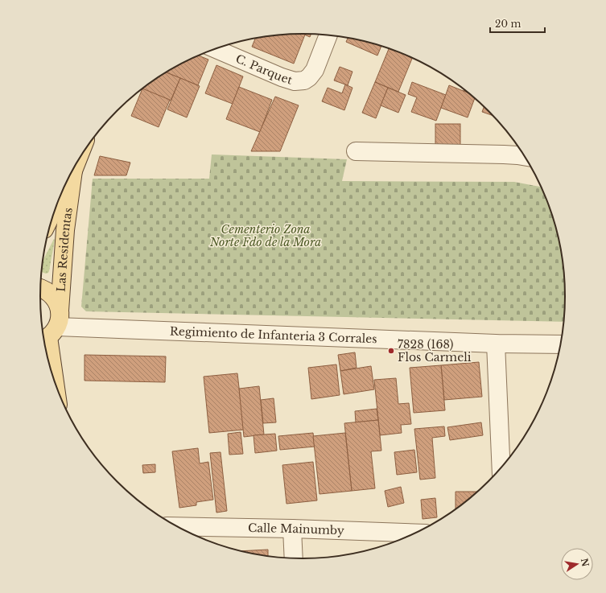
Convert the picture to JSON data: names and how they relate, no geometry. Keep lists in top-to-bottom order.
{
  "streets": {
    "main road": ["Las Residentas"],
    "street": ["C. Parquet", "Regimiento de Infanteria 3 Corrales", "Calle Mainumby"]
  },
  "crossings": [
    ["Las Residentas", "Regimiento de Infanteria 3 Corrales"]
  ],
  "parks": ["Cementerio Zona Norte Fdo de la Mora"],
  "places": ["7828 (168) Flos Carmeli"],
  "scale_bar": "20 m",
  "north": "right"
}
